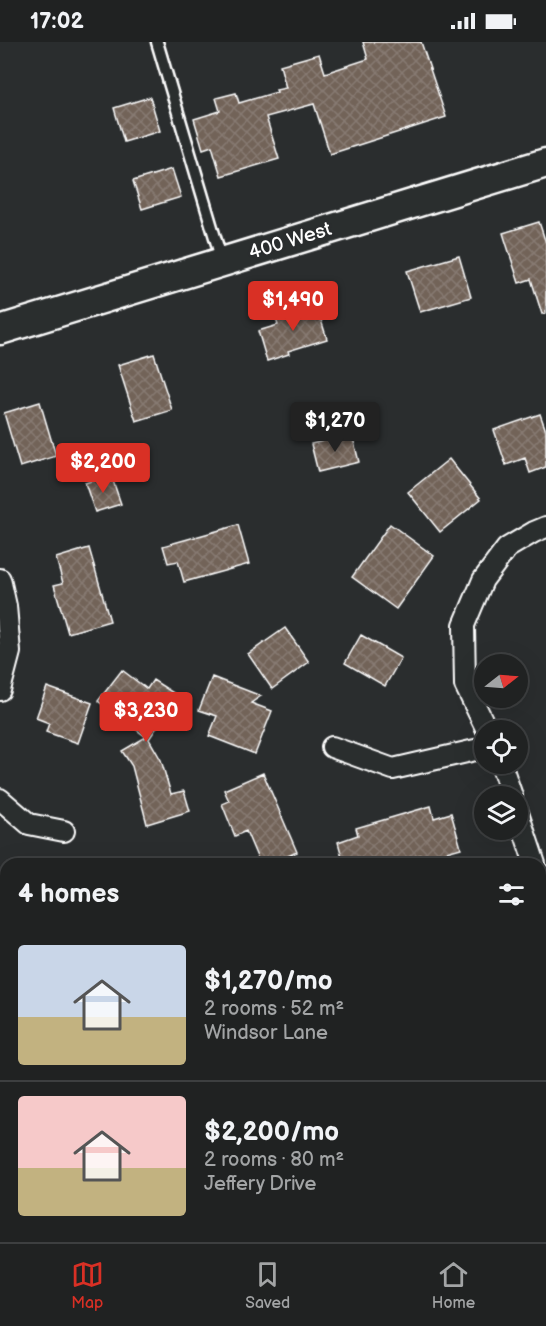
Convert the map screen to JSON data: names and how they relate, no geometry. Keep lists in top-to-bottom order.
{
  "streets": {
    "main road": ["400 West"]
  },
  "north": "right",
  "page": {
    "status": "17:02",
    "price": [
      "$1,490",
      "$1,270",
      "$2,200",
      "$3,230"
    ],
    "heading": "4 homes",
    "list": [
      {
        "name": "$1,270/mo",
        "note": "2 rooms · 52 m² · Windsor Lane"
      },
      {
        "name": "$2,200/mo",
        "note": "2 rooms · 80 m² · Jeffery Drive"
      }
    ],
    "tabs": ["Map", "Saved", "Home"]
  }
}
